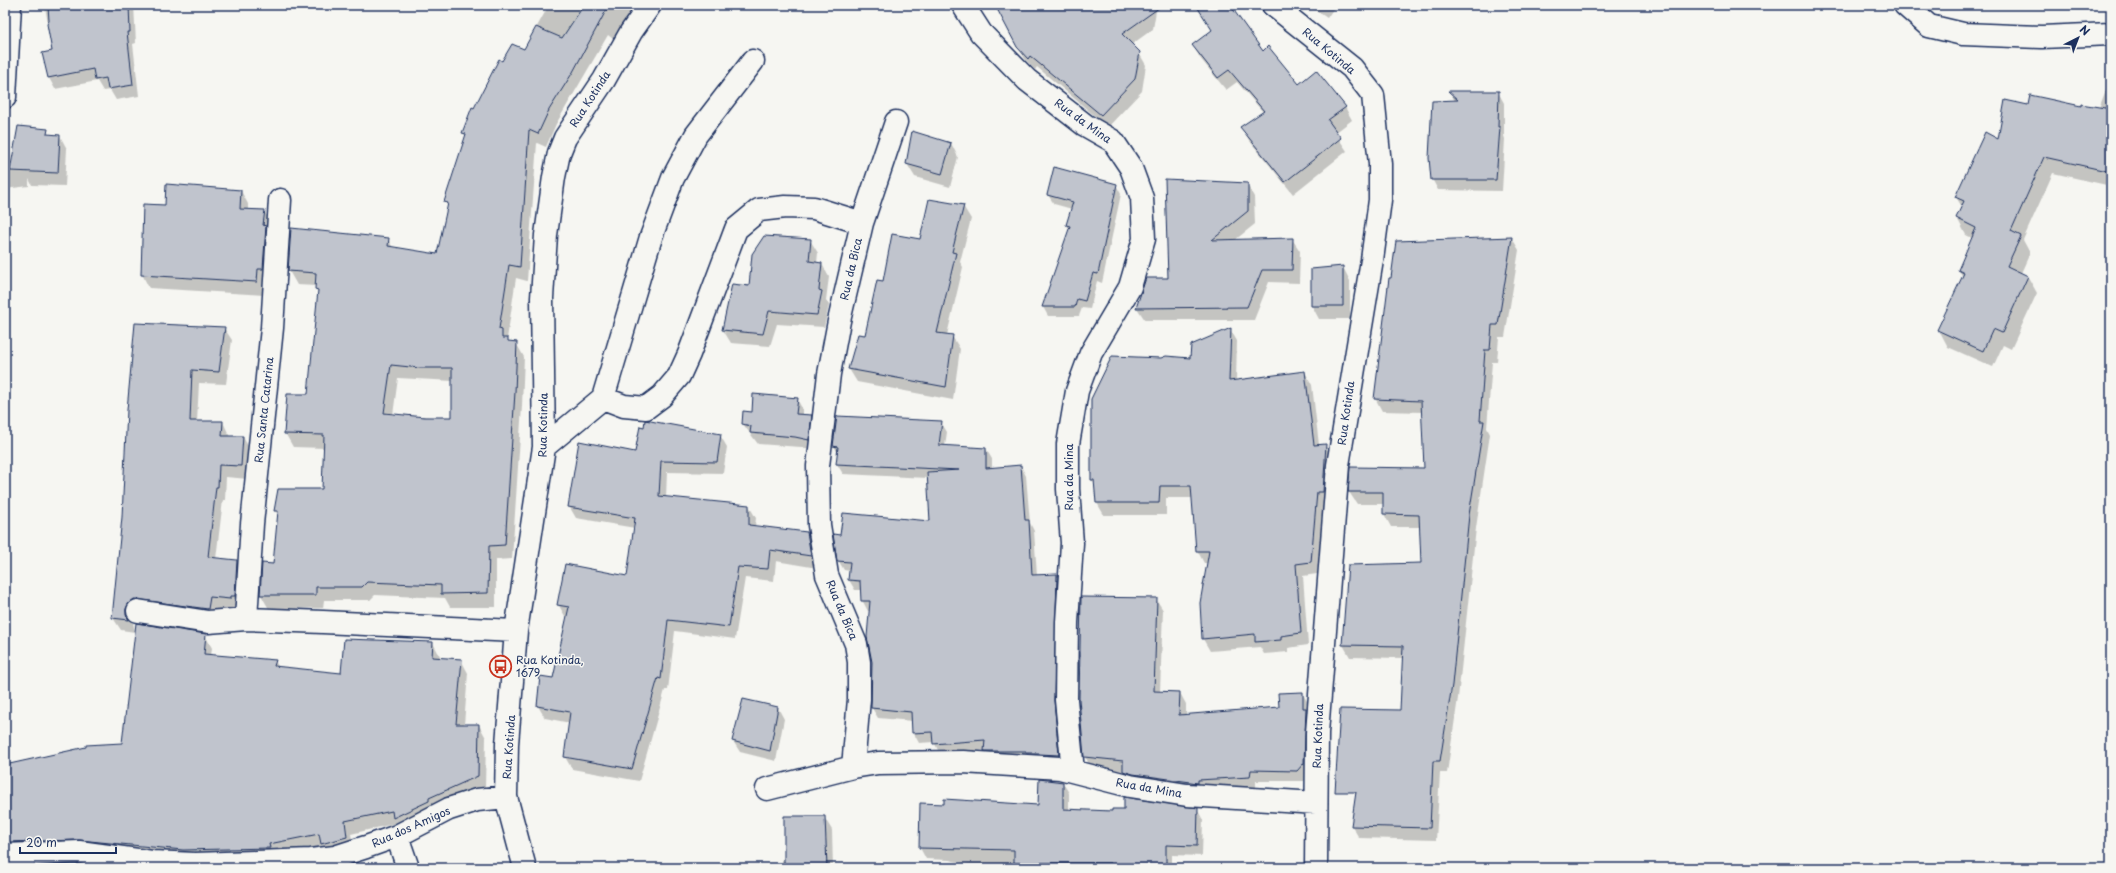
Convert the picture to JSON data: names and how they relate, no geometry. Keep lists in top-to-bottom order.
{
  "streets": {
    "street": [
      "Rua Kotinda",
      "Rua da Mina",
      "Rua da Bica",
      "Rua Santa Catarina",
      "Rua dos Amigos"
    ]
  },
  "crossings": [
    ["Rua Kotinda", "Rua da Mina"],
    ["Rua Kotinda", "Rua dos Amigos"]
  ],
  "places": {
    "bus stop": ["Rua Kotinda, 1679"]
  },
  "scale_bar": "20 m",
  "north": "top right"
}
